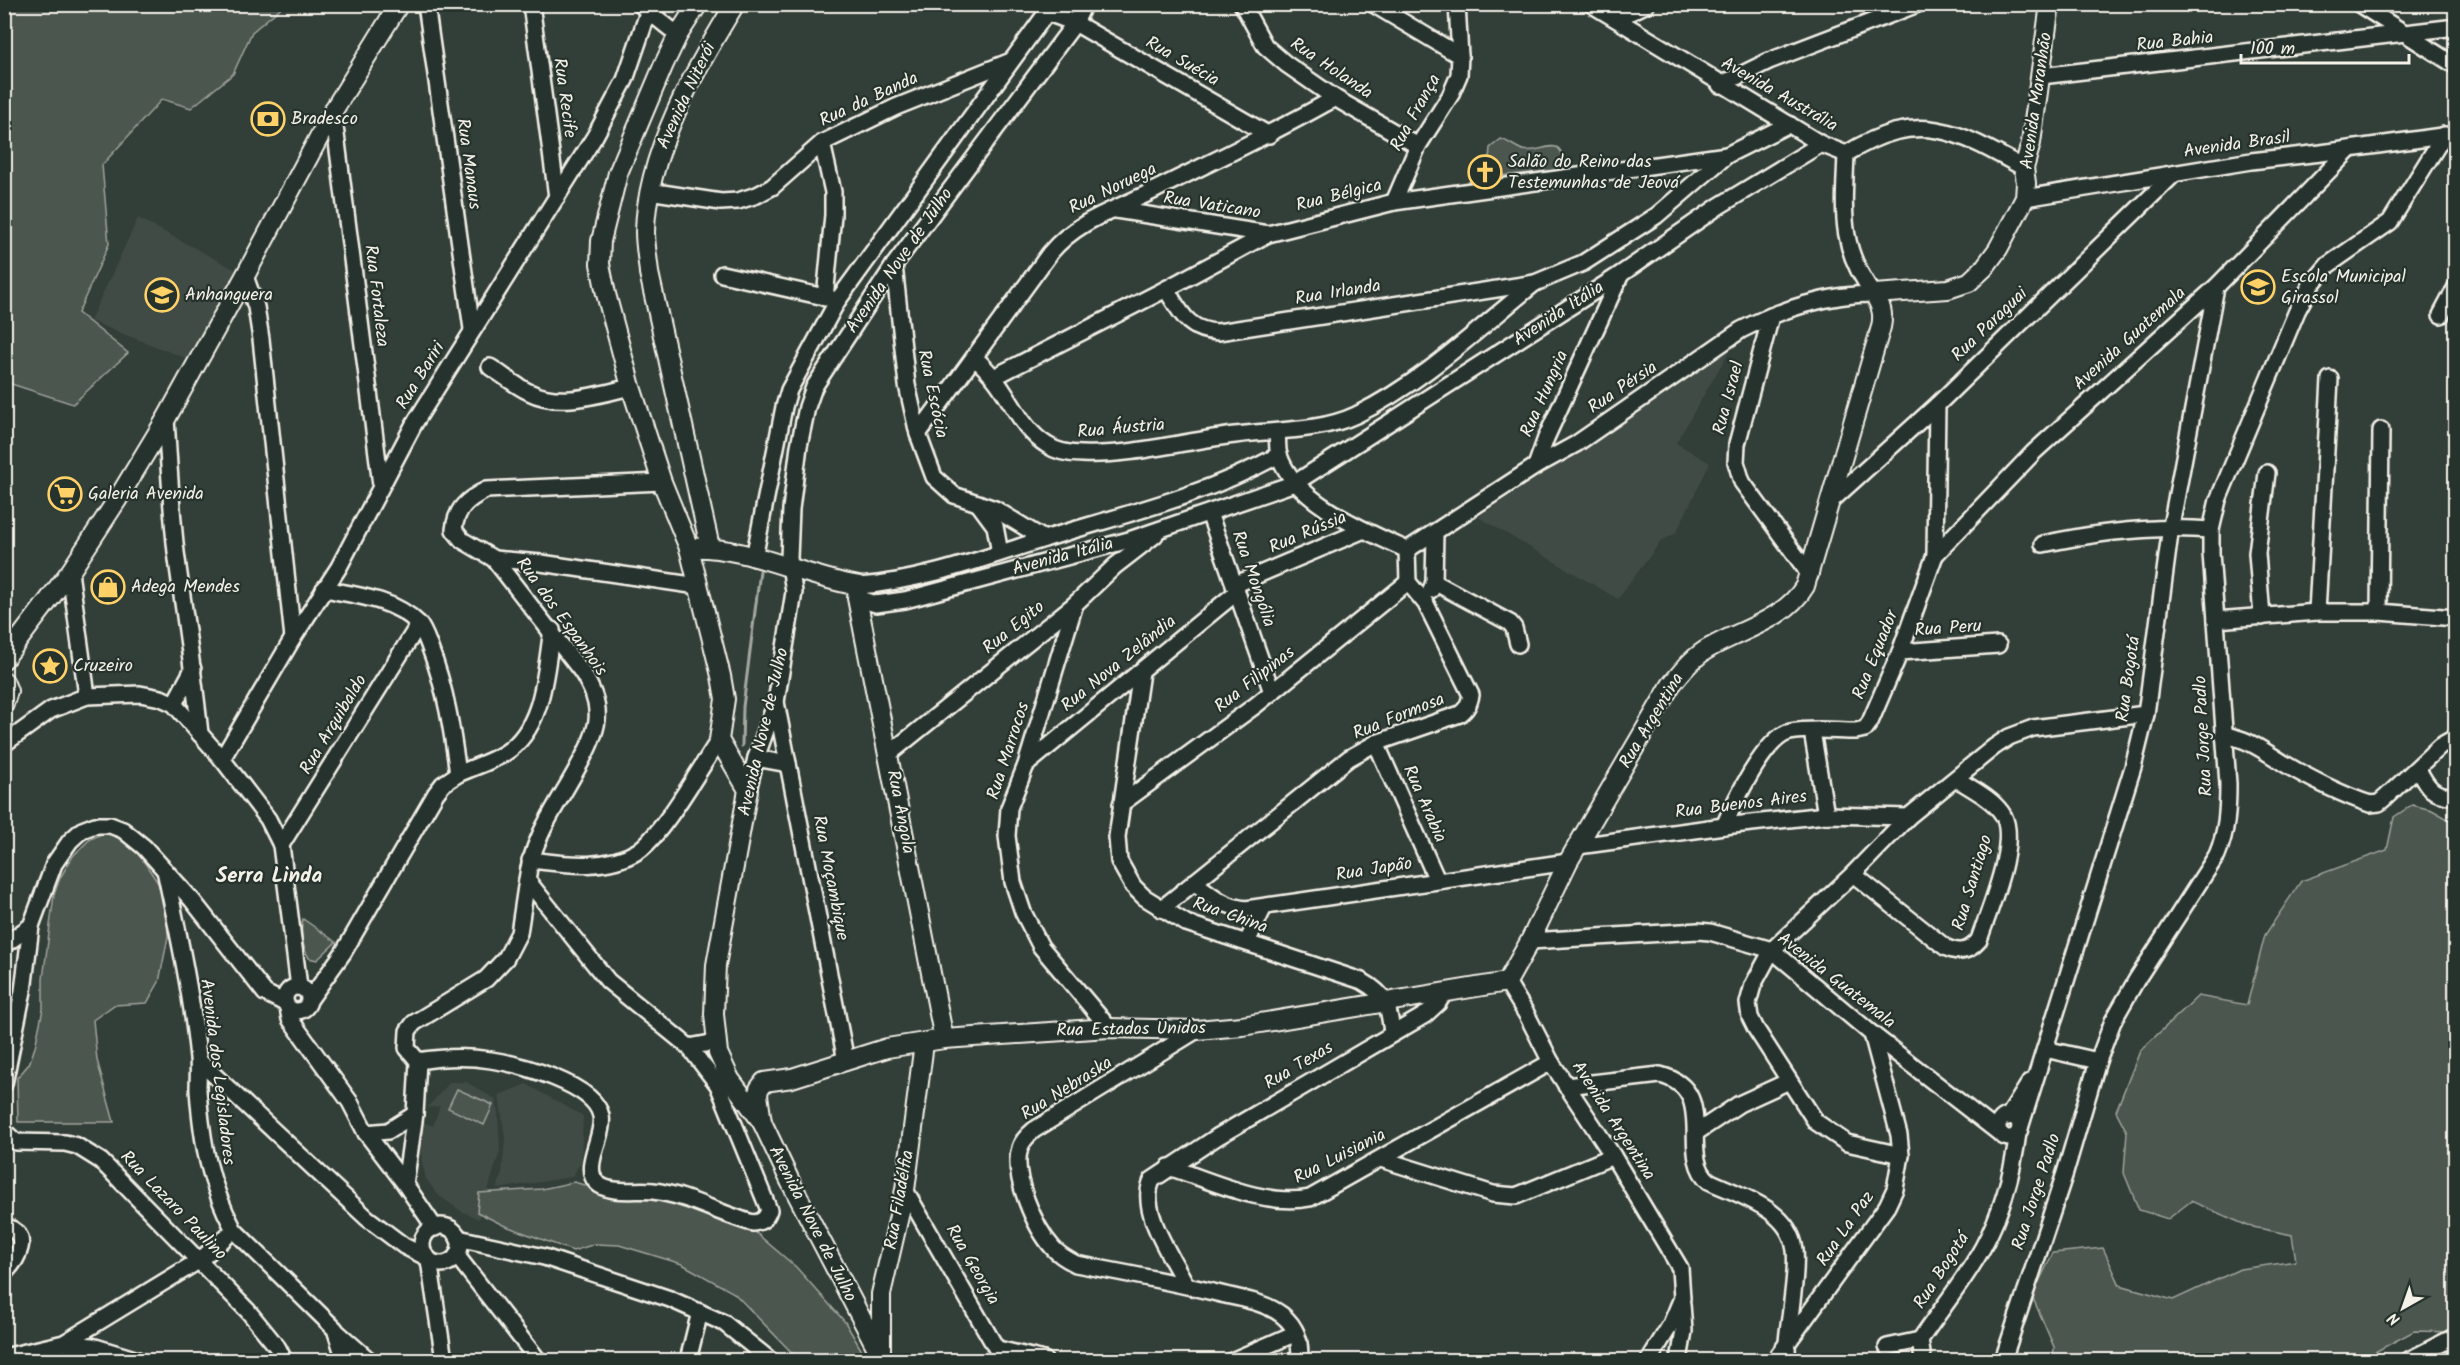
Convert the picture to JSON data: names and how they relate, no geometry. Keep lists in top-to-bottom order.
{
  "streets": {
    "main road": [
      "Avenida Niterói",
      "Avenida Maranhão",
      "Avenida Nove de Julho",
      "Avenida Itália",
      "Rua Argentina",
      "Rua Angola",
      "Rua Estados Unidos",
      "Rua Filadélfia"
    ],
    "street": [
      "Rua Bahia",
      "Rua Suécia",
      "Rua Holanda",
      "Avenida Austrália",
      "Rua Recife",
      "Rua da Banda",
      "Rua França",
      "Avenida Brasil",
      "Rua Manaus",
      "Rua Noruega",
      "Rua Bélgica",
      "Rua Vaticano",
      "Rua Irlanda",
      "Rua Fortaleza",
      "Rua Paraguai",
      "Avenida Guatemala",
      "Rua Bariri",
      "Rua Pérsia",
      "Rua Escócia",
      "Rua Hungria",
      "Rua Israel",
      "Rua Áustria",
      "Rua Rússia",
      "Rua Mongólia",
      "Rua dos Espanhois",
      "Rua Egito",
      "Rua Peru",
      "Rua Equador",
      "Rua Nova Zelândia",
      "Rua Bogotá",
      "Rua Filipinas",
      "Rua Formosa",
      "Rua Arquibaldo",
      "Rua Jorge Padlo",
      "Rua Marrocos",
      "Rua Arabia",
      "Rua Buenos Aires",
      "Rua Japão",
      "Rua Moçambique",
      "Rua Santiago",
      "Rua China",
      "Rua Texas",
      "Avenida dos Legisladores",
      "Rua Nebraska",
      "Avenida Argentina",
      "Rua Luisiania",
      "Rua Lazaro Paulino",
      "Rua La Paz",
      "Rua Georgia"
    ]
  },
  "crossings": [
    ["Rua Bahia", "Avenida Maranhão"],
    ["Rua Suécia", "Rua Noruega"],
    ["Rua Suécia", "Avenida Nove de Julho"],
    ["Rua Holanda", "Rua França"],
    ["Rua Holanda", "Rua Noruega"],
    ["Avenida Austrália", "Avenida Maranhão"],
    ["Avenida Austrália", "Avenida Brasil"],
    ["Avenida Austrália", "Avenida Itália"],
    ["Avenida Austrália", "Rua Pérsia"],
    ["Avenida Austrália", "Rua Argentina"],
    ["Avenida Niterói", "Rua da Banda"],
    ["Avenida Niterói", "Avenida Itália"],
    ["Rua Recife", "Rua Bariri"],
    ["Rua da Banda", "Avenida Nove de Julho"],
    ["Avenida Maranhão", "Avenida Brasil"],
    ["Avenida Maranhão", "Rua Pérsia"],
    ["Avenida Maranhão", "Rua Argentina"],
    ["Rua França", "Rua Bélgica"],
    ["Avenida Brasil", "Rua Paraguai"],
    ["Avenida Brasil", "Avenida Guatemala"],
    ["Avenida Brasil", "Rua Pérsia"],
    ["Avenida Brasil", "Rua Argentina"],
    ["Avenida Brasil", "Rua Jorge Padlo"],
    ["Rua Manaus", "Rua Bariri"],
    ["Rua Noruega", "Rua Vaticano"],
    ["Rua Noruega", "Rua Escócia"],
    ["Rua Noruega", "Rua Áustria"],
    ["Rua Bélgica", "Rua Vaticano"],
    ["Rua Bélgica", "Rua Irlanda"],
    ["Rua Bélgica", "Rua Áustria"],
    ["Avenida Nove de Julho", "Avenida Itália"],
    ["Avenida Nove de Julho", "Rua Escócia"],
    ["Avenida Nove de Julho", "Rua Moçambique"],
    ["Avenida Nove de Julho", "Rua Estados Unidos"],
    ["Avenida Nove de Julho", "Rua Filadélfia"],
    ["Rua Irlanda", "Avenida Itália"],
    ["Rua Fortaleza", "Rua Bariri"],
    ["Avenida Itália", "Rua Escócia"],
    ["Avenida Itália", "Rua Hungria"],
    ["Avenida Itália", "Rua Áustria"],
    ["Avenida Itália", "Rua Mongólia"],
    ["Avenida Itália", "Rua Egito"],
    ["Avenida Itália", "Rua Angola"],
    ["Rua Paraguai", "Rua Equador"],
    ["Rua Paraguai", "Rua Argentina"],
    ["Avenida Guatemala", "Rua Equador"],
    ["Avenida Guatemala", "Rua Bogotá"],
    ["Avenida Guatemala", "Rua Argentina"],
    ["Avenida Guatemala", "Rua La Paz"],
    ["Rua Pérsia", "Rua Hungria"],
    ["Rua Pérsia", "Rua Israel"],
    ["Rua Pérsia", "Rua Argentina"],
    ["Rua Israel", "Rua Argentina"],
    ["Rua Rússia", "Rua Mongólia"],
    ["Rua Rússia", "Rua Nova Zelândia"],
    ["Rua Mongólia", "Rua Nova Zelândia"],
    ["Rua Mongólia", "Rua Filipinas"],
    ["Rua Egito", "Rua Marrocos"],
    ["Rua Egito", "Rua Angola"],
    ["Rua Peru", "Rua Equador"],
    ["Rua Equador", "Rua Buenos Aires"],
    ["Rua Nova Zelândia", "Rua Marrocos"],
    ["Rua Nova Zelândia", "Rua China"],
    ["Rua Filipinas", "Rua Formosa"],
    ["Rua Filipinas", "Rua China"],
    ["Rua Formosa", "Rua Arabia"],
    ["Rua Formosa", "Rua Japão"],
    ["Rua Formosa", "Rua China"],
    ["Rua Argentina", "Rua Buenos Aires"],
    ["Rua Argentina", "Rua Japão"],
    ["Rua Argentina", "Rua Estados Unidos"],
    ["Rua Argentina", "Avenida Argentina"],
    ["Rua Marrocos", "Rua Estados Unidos"],
    ["Rua Arabia", "Rua Japão"],
    ["Rua Angola", "Rua Estados Unidos"],
    ["Rua Moçambique", "Rua Estados Unidos"],
    ["Rua China", "Rua Estados Unidos"],
    ["Rua Estados Unidos", "Rua Texas"],
    ["Rua Estados Unidos", "Rua Nebraska"],
    ["Rua Estados Unidos", "Avenida Argentina"],
    ["Rua Estados Unidos", "Rua Filadélfia"],
    ["Rua Texas", "Rua Luisiania"],
    ["Avenida Argentina", "Rua Luisiania"],
    ["Rua Filadélfia", "Rua Georgia"]
  ],
  "districts": ["Serra Linda"],
  "places": {
    "bank": ["Bradesco"],
    "church": ["Salão do Reino das Testemunhas de Jeová"],
    "school or university": ["Escola Municipal Girassol", "Anhanguera"],
    "supermarket": ["Galeria Avenida"],
    "shop": ["Adega Mendes"],
    "place": ["Cruzeiro"]
  },
  "scale_bar": "100 m",
  "north": "bottom left"
}
